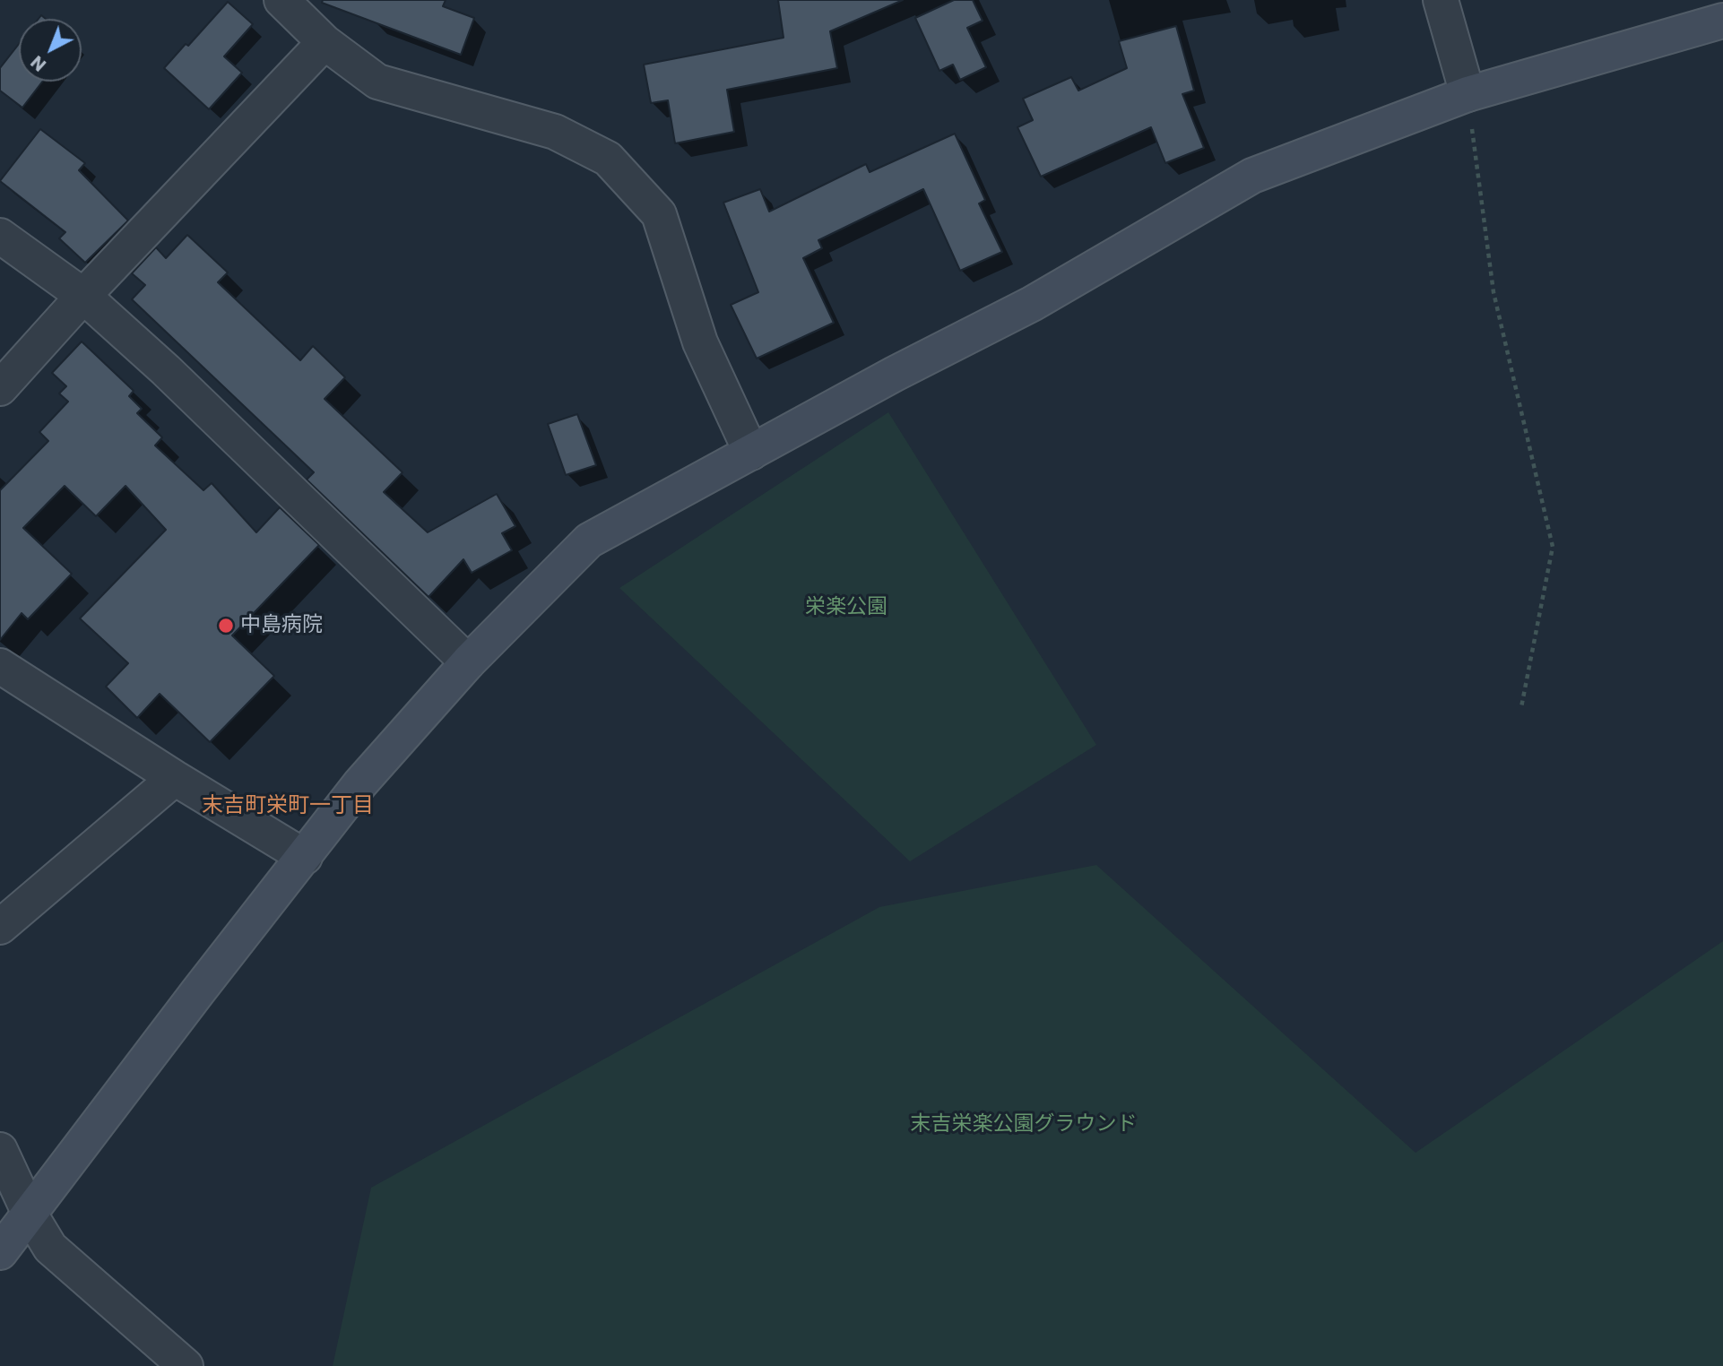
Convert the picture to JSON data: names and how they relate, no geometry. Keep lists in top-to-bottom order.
{
  "districts": ["末吉町栄町一丁目"],
  "parks": ["栄楽公園", "末吉栄楽公園グラウンド"],
  "places": ["中島病院"],
  "north": "bottom left"
}
